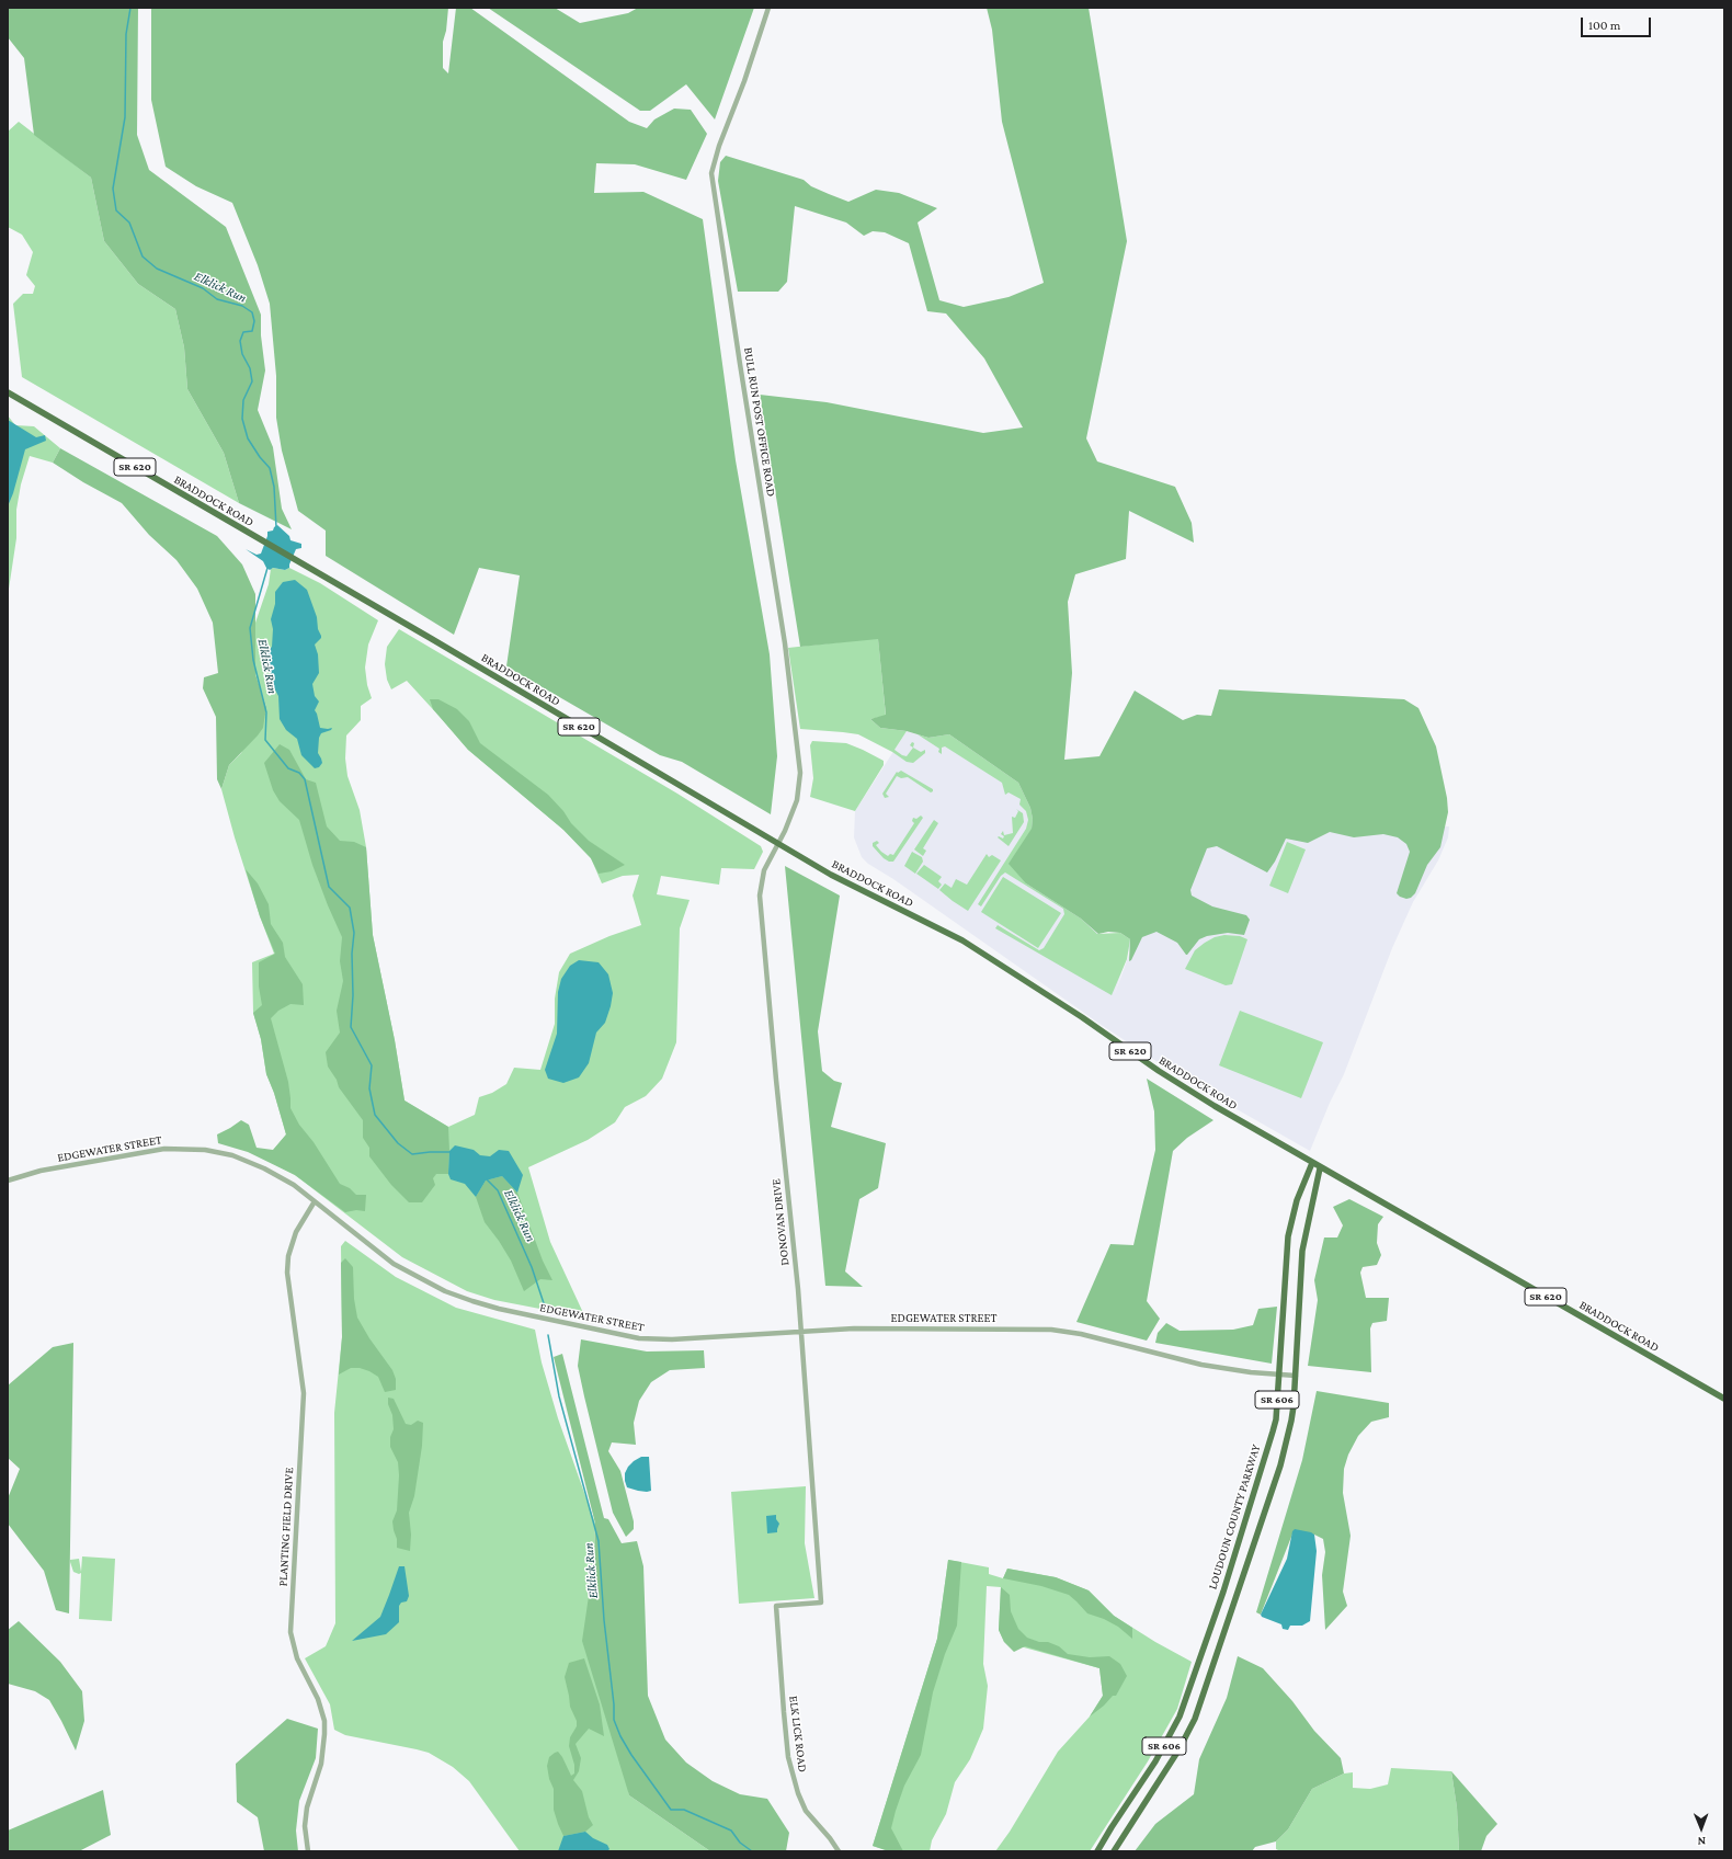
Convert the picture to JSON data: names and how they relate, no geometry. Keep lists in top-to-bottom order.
{
  "streets": {
    "main road": [
      "SR 620",
      "BRADDOCK ROAD",
      "SR 606",
      "LOUDOUN COUNTY PARKWAY"
    ],
    "street": [
      "BULL RUN POST OFFICE ROAD",
      "EDGEWATER STREET",
      "DONOVAN DRIVE",
      "PLANTING FIELD DRIVE",
      "ELK LICK ROAD"
    ]
  },
  "crossings": [
    ["BULL RUN POST OFFICE ROAD", "BRADDOCK ROAD"],
    ["BULL RUN POST OFFICE ROAD", "DONOVAN DRIVE"],
    ["BRADDOCK ROAD", "DONOVAN DRIVE"],
    ["BRADDOCK ROAD", "LOUDOUN COUNTY PARKWAY"],
    ["EDGEWATER STREET", "DONOVAN DRIVE"],
    ["EDGEWATER STREET", "LOUDOUN COUNTY PARKWAY"],
    ["EDGEWATER STREET", "PLANTING FIELD DRIVE"],
    ["DONOVAN DRIVE", "ELK LICK ROAD"]
  ],
  "water": ["Elklick Run"],
  "scale_bar": "100 m",
  "north": "bottom"
}
